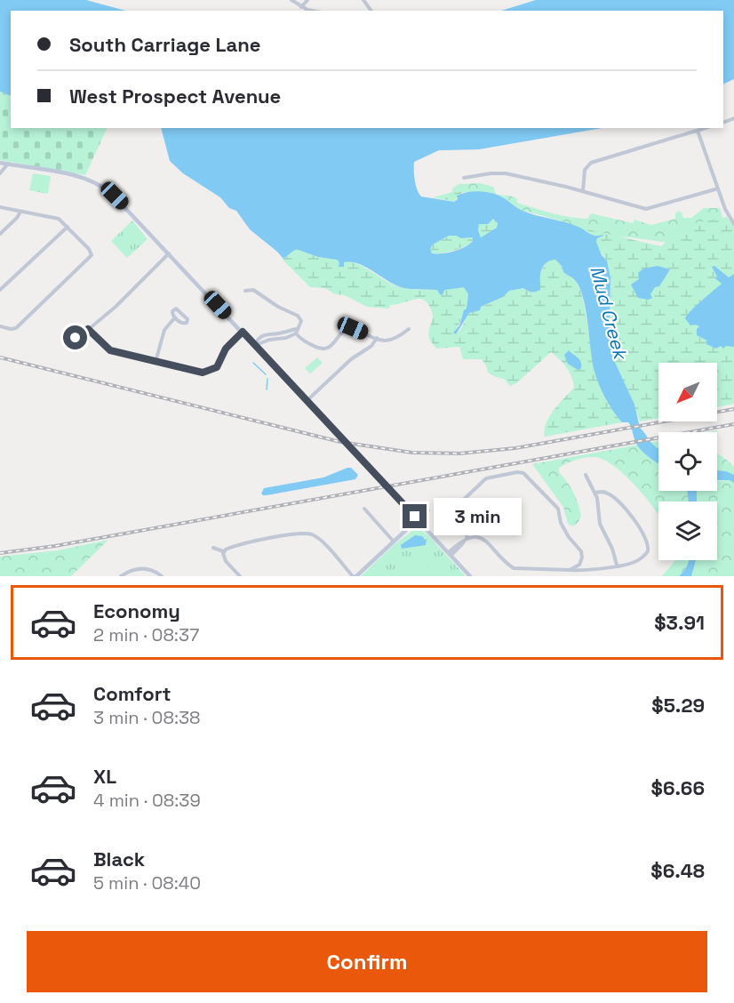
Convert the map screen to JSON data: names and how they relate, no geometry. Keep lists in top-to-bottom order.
{
  "water": ["Mud Creek"],
  "north": "bottom left",
  "page": {
    "banner": ["South Carriage Lane", "West Prospect Avenue"],
    "bubble": "3 min",
    "list": [
      {
        "name": "Economy",
        "note": "2 min · 08:37",
        "value": "$3.91"
      },
      {
        "name": "Comfort",
        "note": "3 min · 08:38",
        "value": "$5.29"
      },
      {
        "name": "XL",
        "note": "4 min · 08:39",
        "value": "$6.66"
      },
      {
        "name": "Black",
        "note": "5 min · 08:40",
        "value": "$6.48"
      }
    ],
    "buttons": "Confirm"
  }
}
